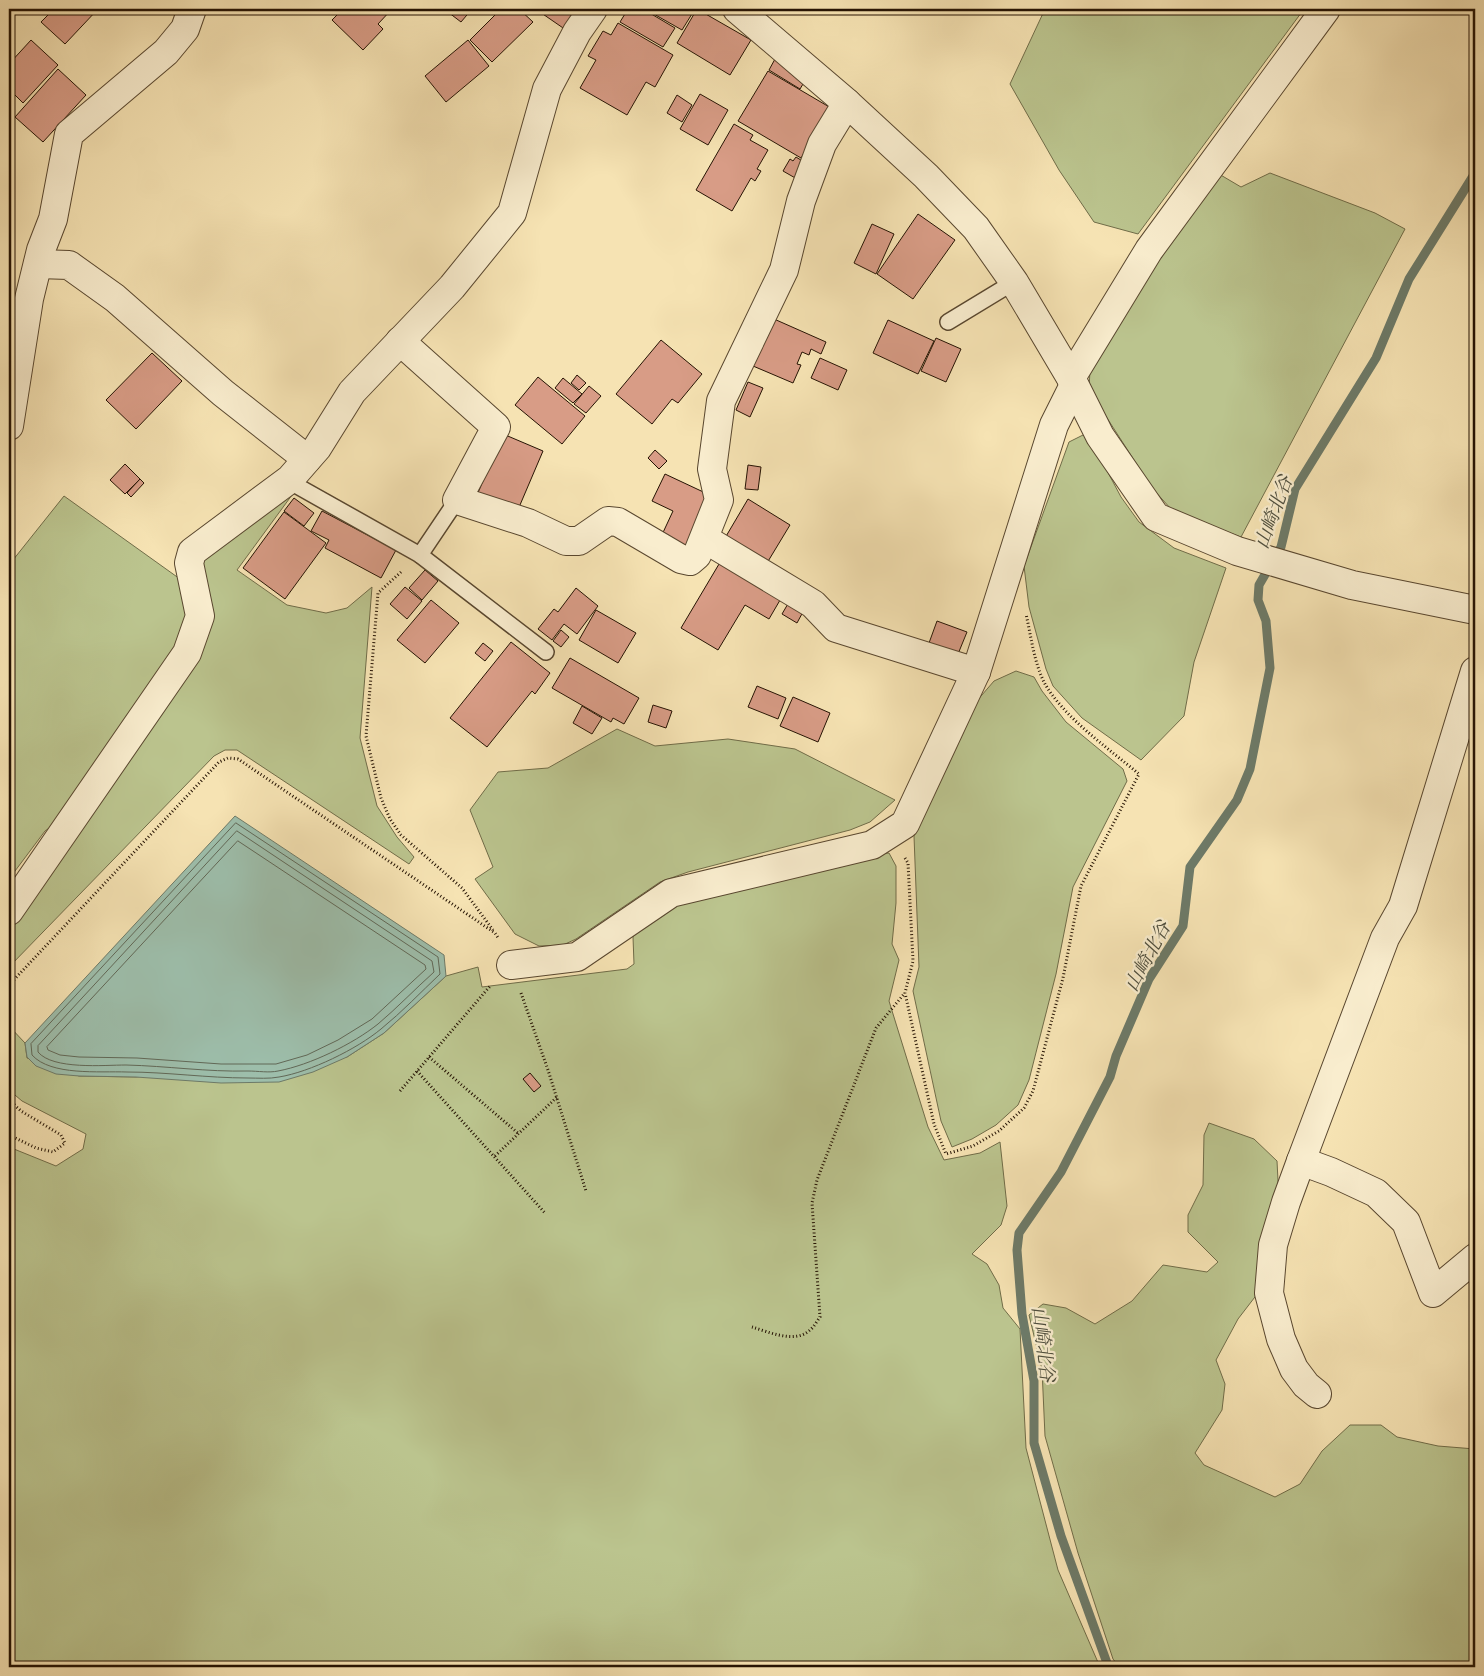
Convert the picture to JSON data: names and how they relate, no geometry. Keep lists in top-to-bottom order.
{
  "water": ["山崎北谷"]
}
